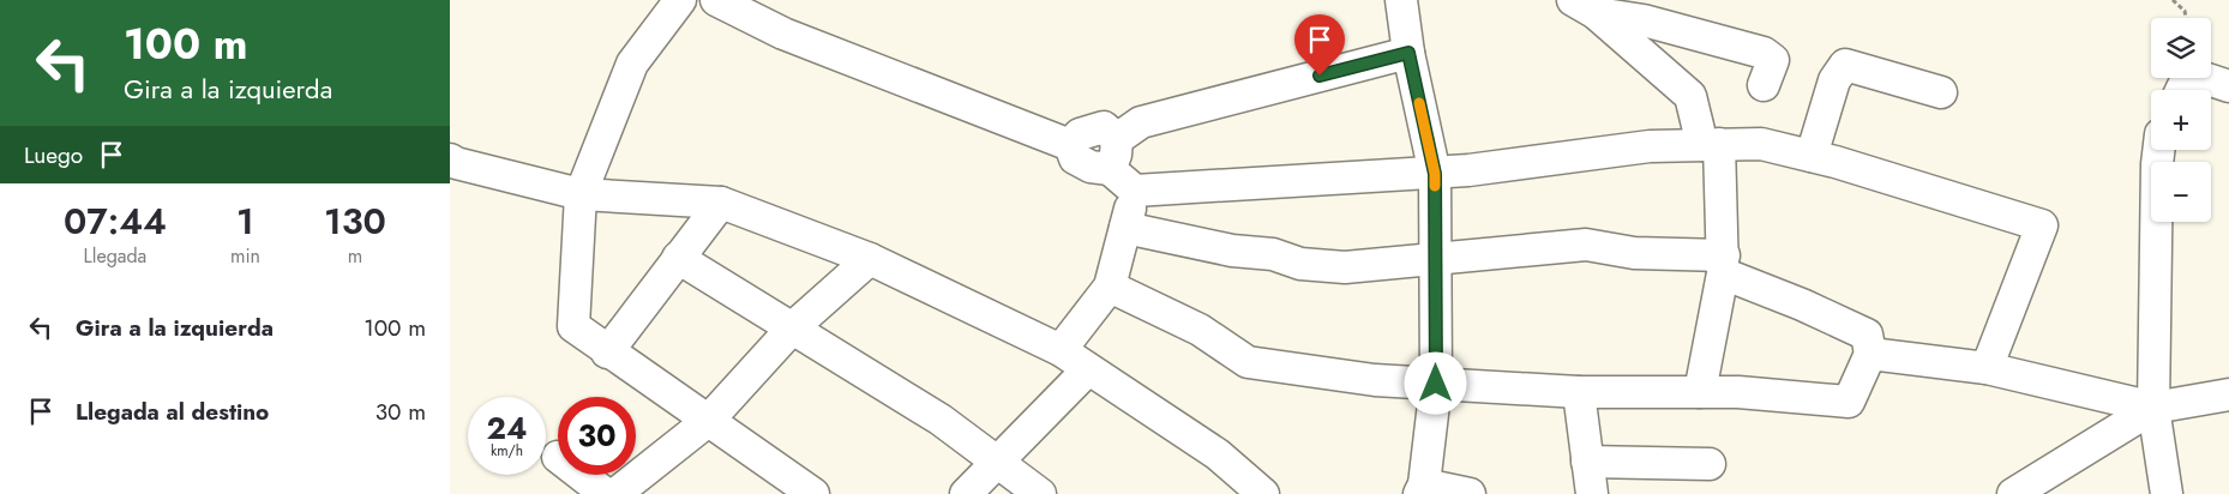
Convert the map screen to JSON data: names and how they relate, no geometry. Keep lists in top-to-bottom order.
{
  "page": {
    "turn": ["100 m", "Gira a la izquierda"],
    "map_buttons": ["+", "−"],
    "then": "Luego",
    "eta": [
      "07:44",
      "Llegada",
      "1",
      "min",
      "130",
      "m"
    ],
    "list": [
      {
        "name": "Gira a la izquierda",
        "value": "100 m"
      },
      {
        "name": "Llegada al destino",
        "value": "30 m"
      }
    ],
    "speed": "24 km/h",
    "limit": "30"
  }
}
